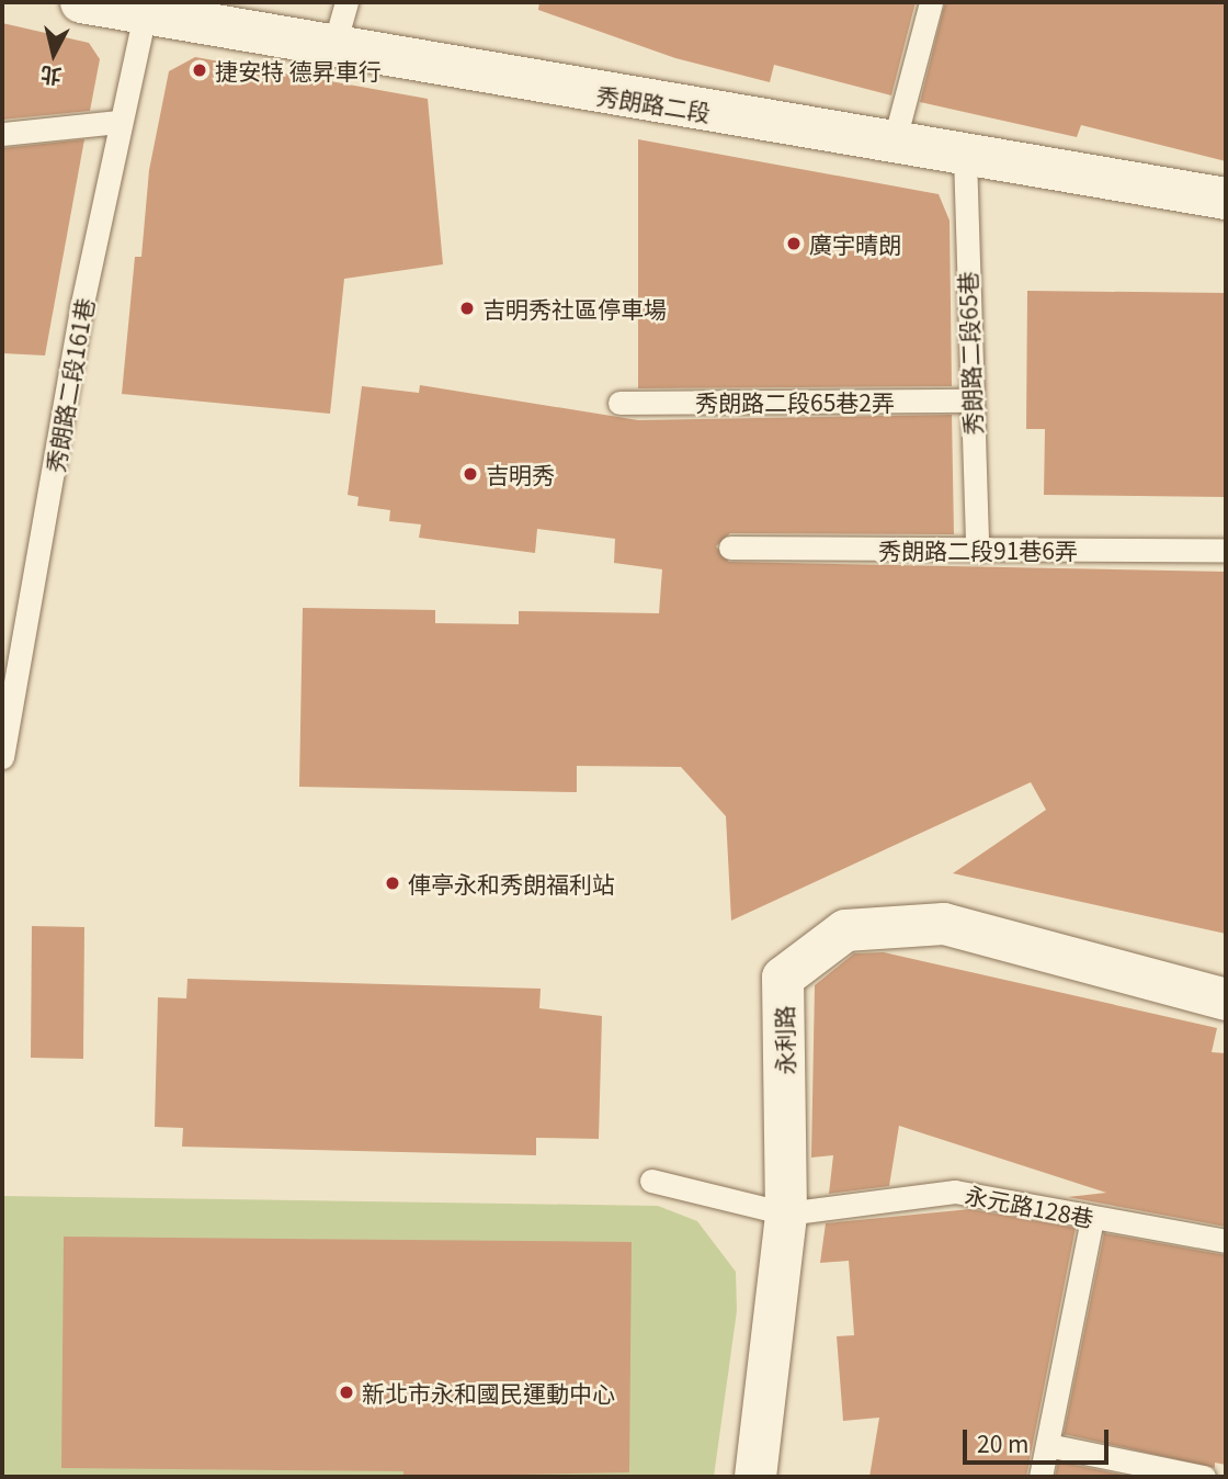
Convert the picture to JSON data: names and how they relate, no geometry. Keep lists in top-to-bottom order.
{
  "streets": {
    "street": ["秀朗路二段", "永利路"],
    "lane": [
      "秀朗路二段65巷",
      "秀朗路二段161巷",
      "秀朗路二段65巷2弄",
      "秀朗路二段91巷6弄",
      "永元路128巷"
    ]
  },
  "crossings": [
    ["秀朗路二段", "秀朗路二段65巷"],
    ["秀朗路二段", "秀朗路二段161巷"],
    ["秀朗路二段65巷", "秀朗路二段65巷2弄"],
    ["秀朗路二段65巷", "秀朗路二段91巷6弄"],
    ["永利路", "永元路128巷"]
  ],
  "places": [
    "捷安特 德昇車行",
    "廣宇晴朗",
    "吉明秀社區停車場",
    "吉明秀",
    "俥亭永和秀朗福利站",
    "新北市永和國民運動中心"
  ],
  "scale_bar": "20 m",
  "north": "bottom"
}
